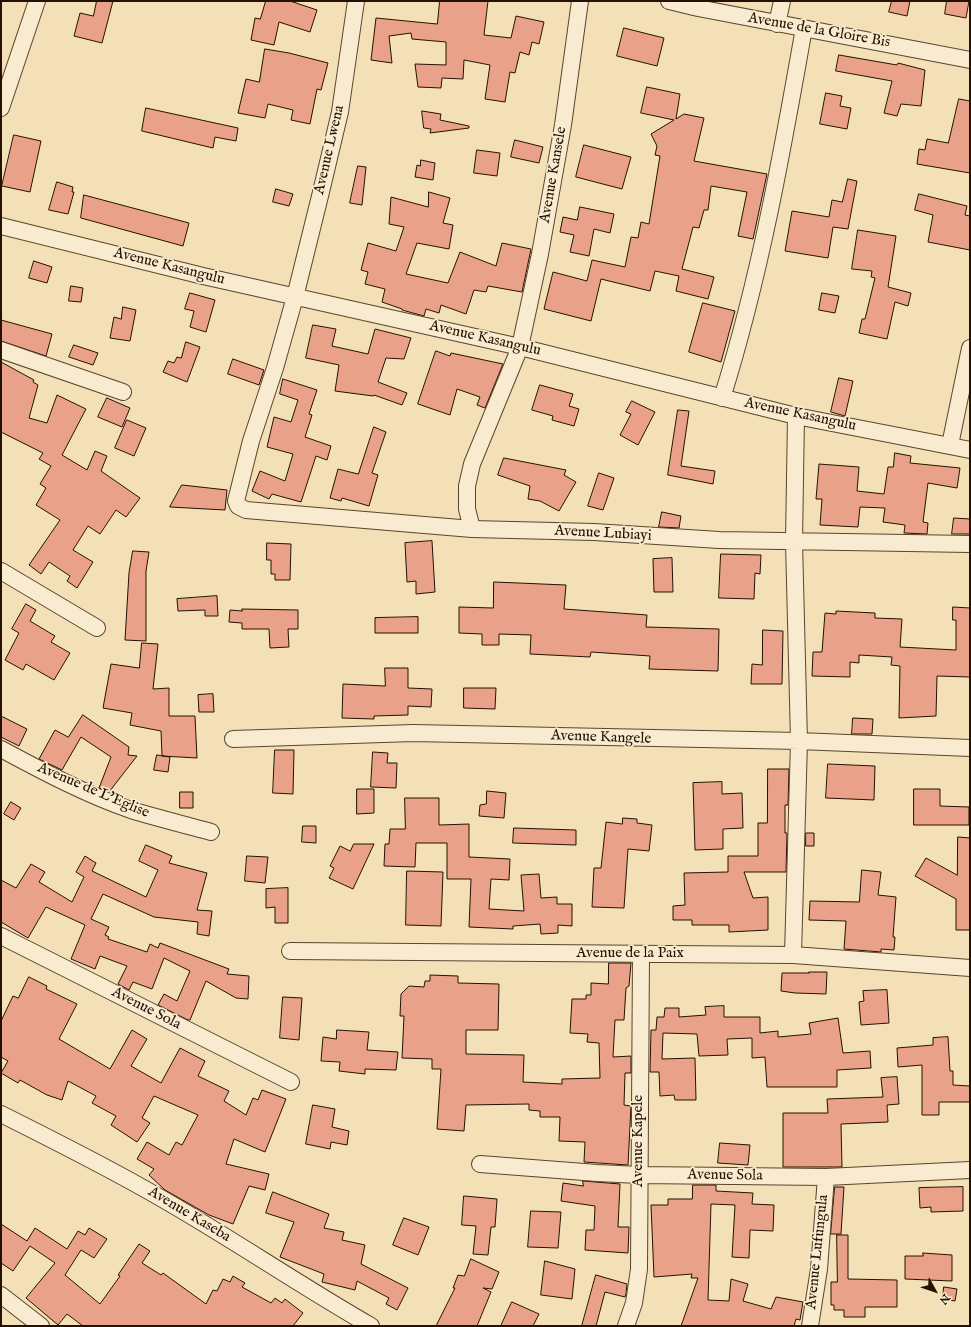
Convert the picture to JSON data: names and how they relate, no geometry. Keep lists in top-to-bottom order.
{
  "streets": {
    "street": [
      "Avenue de la Gloire Bis",
      "Avenue Lwena",
      "Avenue Kansele",
      "Avenue Kasangulu",
      "Avenue Lubiayi",
      "Avenue Kangele",
      "Avenue de L'Eglise",
      "Avenue de la Paix",
      "Avenue Sola",
      "Avenue Kapele",
      "Avenue Kaseba",
      "Avenue Lufungula"
    ]
  },
  "crossings": [
    ["Avenue Lwena", "Avenue Kasangulu"],
    ["Avenue Lwena", "Avenue Lubiayi"],
    ["Avenue Kansele", "Avenue Kasangulu"],
    ["Avenue Kansele", "Avenue Lubiayi"],
    ["Avenue de la Paix", "Avenue Kapele"],
    ["Avenue Sola", "Avenue Kapele"],
    ["Avenue Sola", "Avenue Lufungula"]
  ],
  "north": "bottom right"
}
